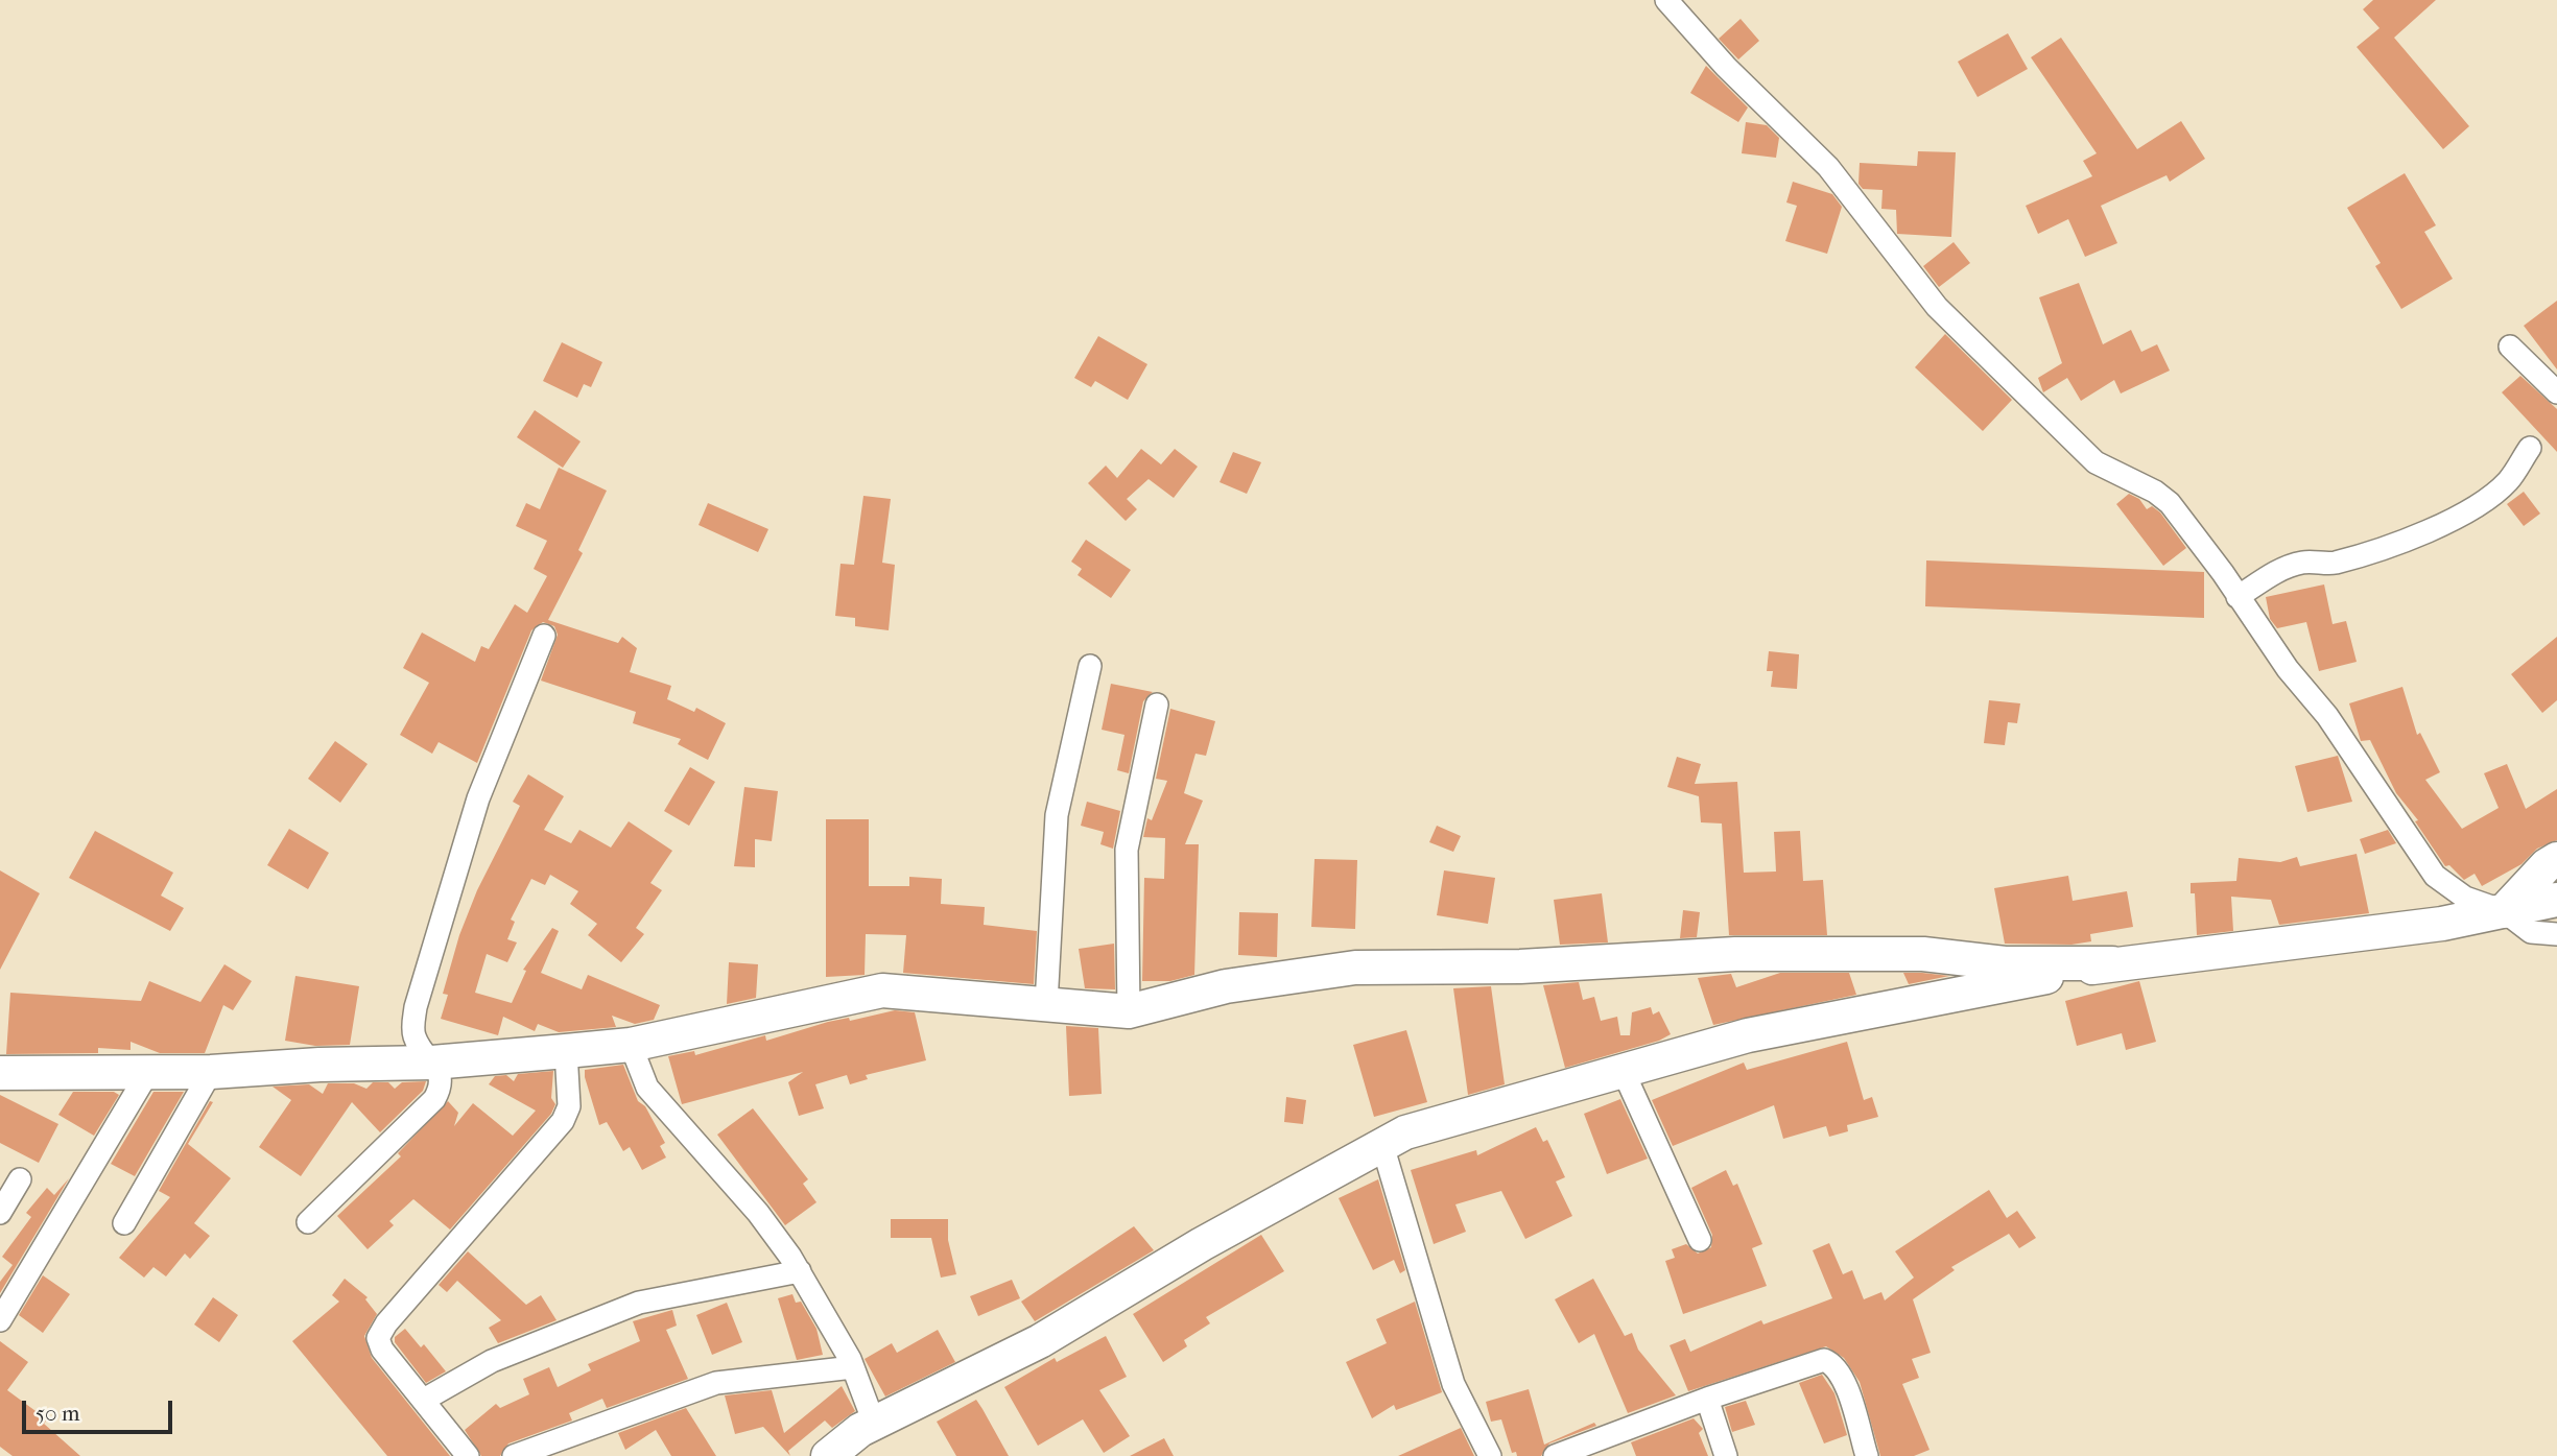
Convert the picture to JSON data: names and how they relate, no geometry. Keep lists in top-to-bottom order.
{
  "scale_bar": "50 m"
}
